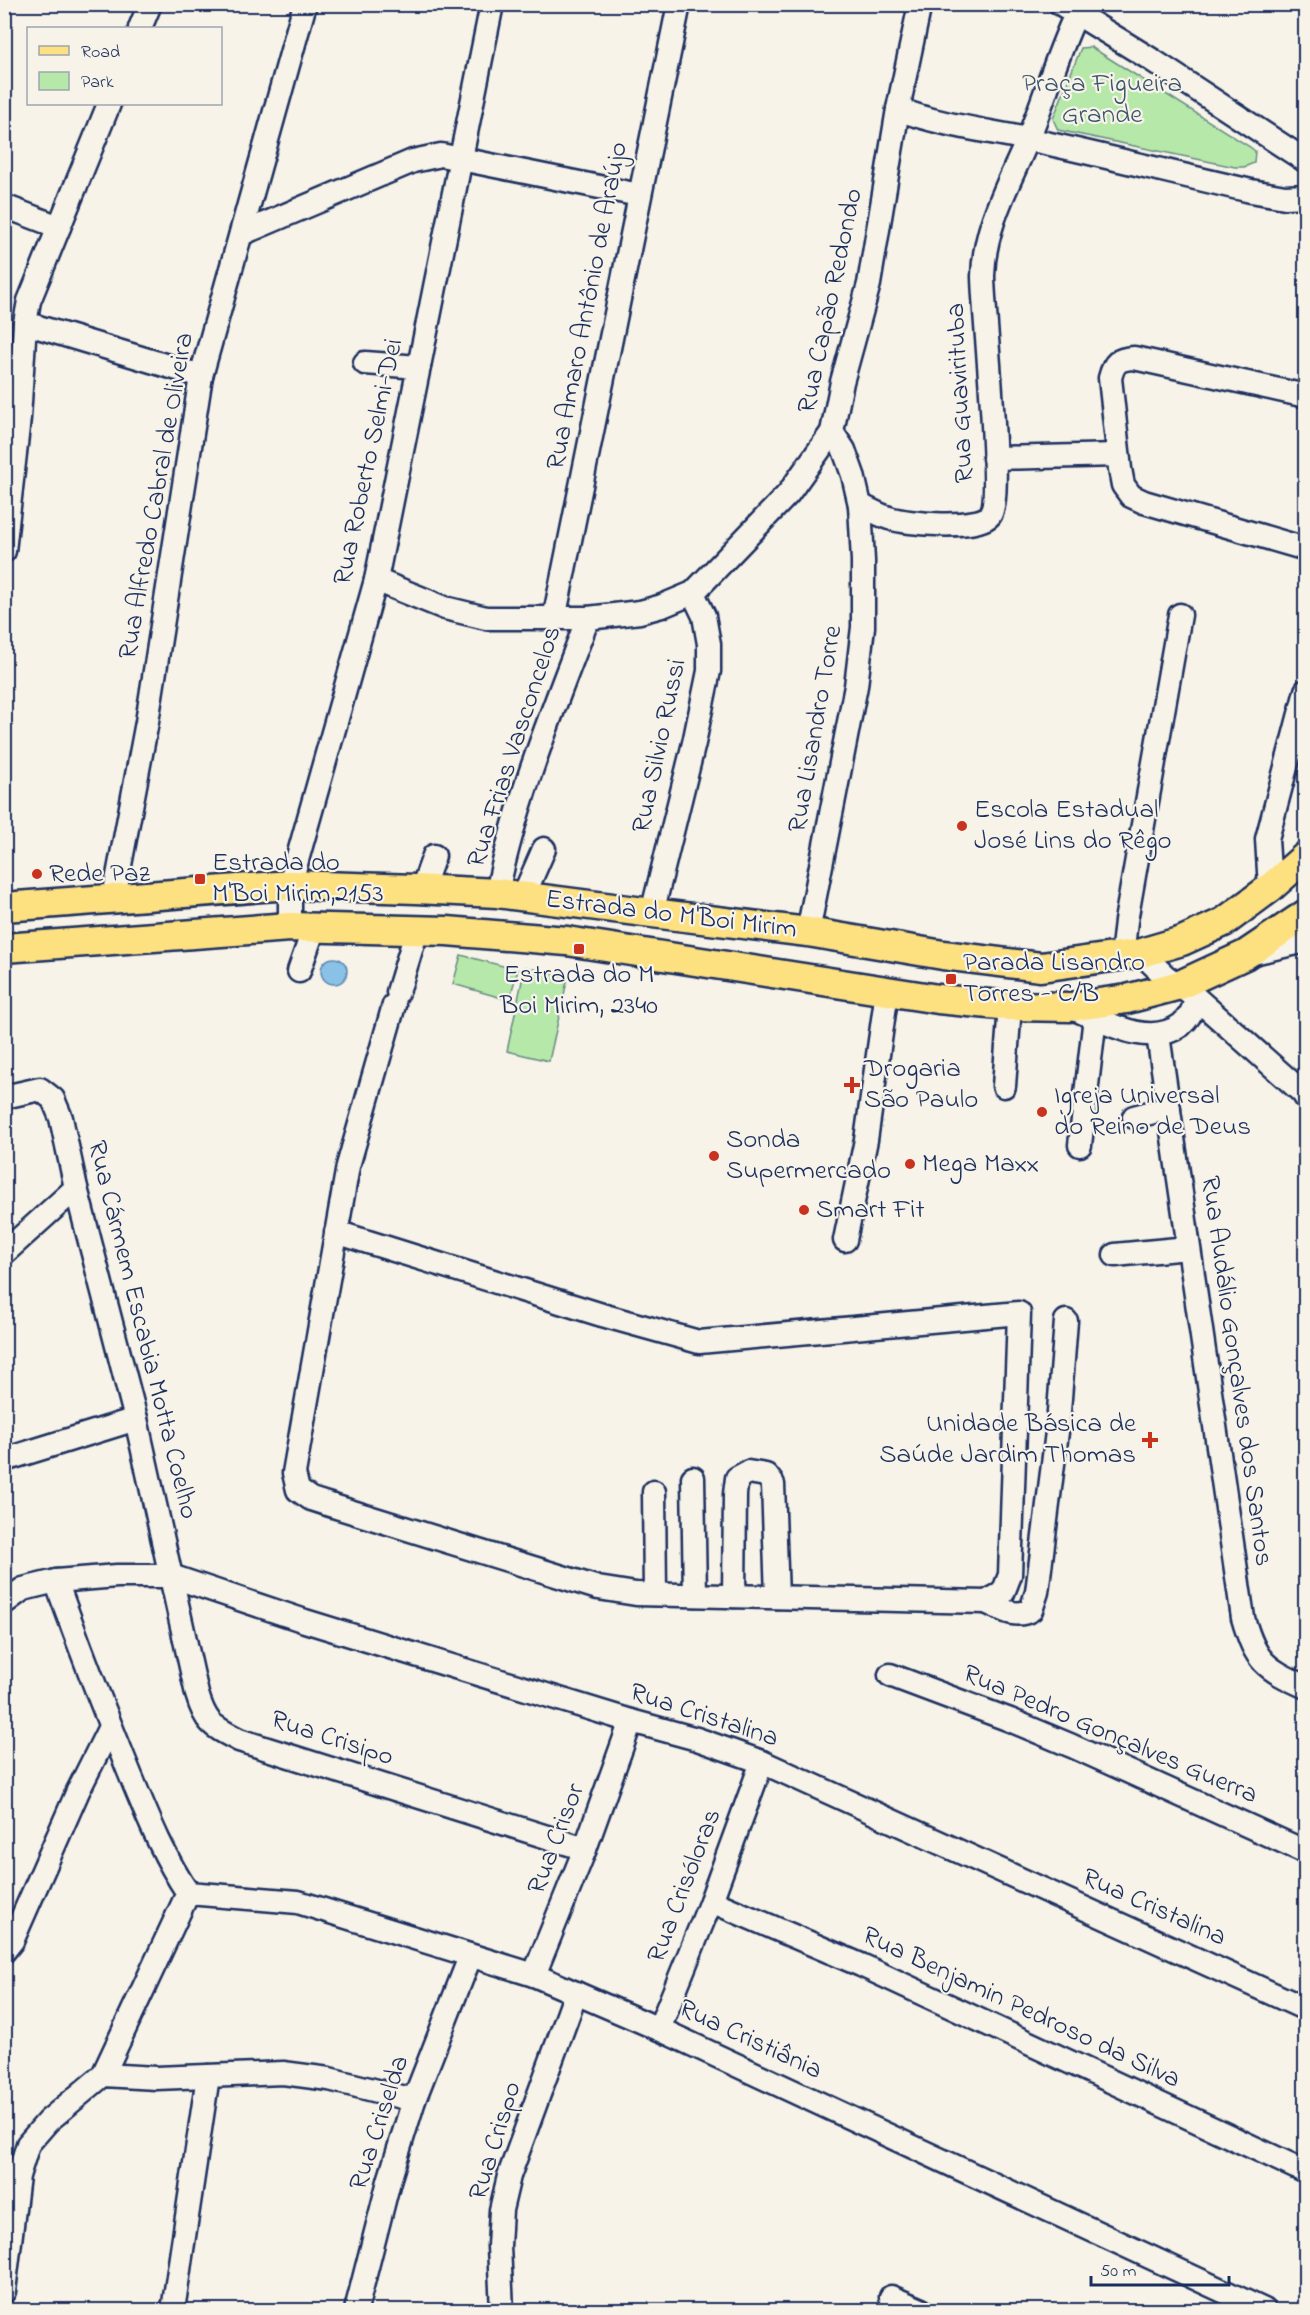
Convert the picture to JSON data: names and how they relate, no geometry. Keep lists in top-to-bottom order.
{
  "streets": {
    "main road": ["Estrada do M'Boi Mirim"],
    "street": [
      "Rua Capão Redondo",
      "Rua Amaro Antônio de Araújo",
      "Rua Guavirituba",
      "Rua Roberto Selmi-Dei",
      "Rua Alfredo Cabral de Oliveira",
      "Rua Lisandro Torre",
      "Rua Silvio Russi",
      "Rua Frias Vasconcelos",
      "Rua Cármem Escabia Motta Coelho",
      "Rua Audálio Gonçalves dos Santos",
      "Rua Cristalina",
      "Rua Pedro Gonçalves Guerra",
      "Rua Crisipo",
      "Rua Crisor",
      "Rua Crisóloras",
      "Rua Benjamin Pedroso da Silva",
      "Rua Cristiânia",
      "Rua Criselda",
      "Rua Crispo"
    ]
  },
  "crossings": [
    ["Rua Capão Redondo", "Rua Amaro Antônio de Araújo"],
    ["Rua Capão Redondo", "Rua Roberto Selmi-Dei"],
    ["Rua Capão Redondo", "Rua Lisandro Torre"],
    ["Rua Capão Redondo", "Rua Silvio Russi"],
    ["Rua Capão Redondo", "Rua Frias Vasconcelos"],
    ["Rua Guavirituba", "Rua Lisandro Torre"],
    ["Rua Roberto Selmi-Dei", "Estrada do M'Boi Mirim"],
    ["Rua Alfredo Cabral de Oliveira", "Estrada do M'Boi Mirim"],
    ["Rua Lisandro Torre", "Estrada do M'Boi Mirim"],
    ["Rua Silvio Russi", "Estrada do M'Boi Mirim"],
    ["Rua Frias Vasconcelos", "Estrada do M'Boi Mirim"],
    ["Rua Cármem Escabia Motta Coelho", "Rua Cristalina"],
    ["Rua Cármem Escabia Motta Coelho", "Rua Crisipo"],
    ["Rua Cristalina", "Rua Crisipo"],
    ["Rua Cristalina", "Rua Crisor"],
    ["Rua Cristalina", "Rua Crisóloras"],
    ["Rua Crisipo", "Rua Crisor"],
    ["Rua Crisor", "Rua Cristiânia"],
    ["Rua Crisóloras", "Rua Benjamin Pedroso da Silva"],
    ["Rua Crisóloras", "Rua Cristiânia"],
    ["Rua Cristiânia", "Rua Criselda"],
    ["Rua Cristiânia", "Rua Crispo"]
  ],
  "parks": ["Praça Figueira Grande"],
  "places": {
    "other": [
      "Escola Estadual José Lins do Rêgo",
      "Rede Paz",
      "Igreja Universal do Reino de Deus",
      "Sonda Supermercado",
      "Mega Maxx",
      "Smart Fit"
    ],
    "transit": ["Estrada do M'Boi Mirim,2153", "Estrada do M Boi Mirim, 2340", "Parada Lisandro Torres - C/B"],
    "health": ["Drogaria São Paulo", "Unidade Básica de Saúde Jardim Thomas"]
  },
  "legend": ["Road", "Park"],
  "scale_bar": "50 m"
}
